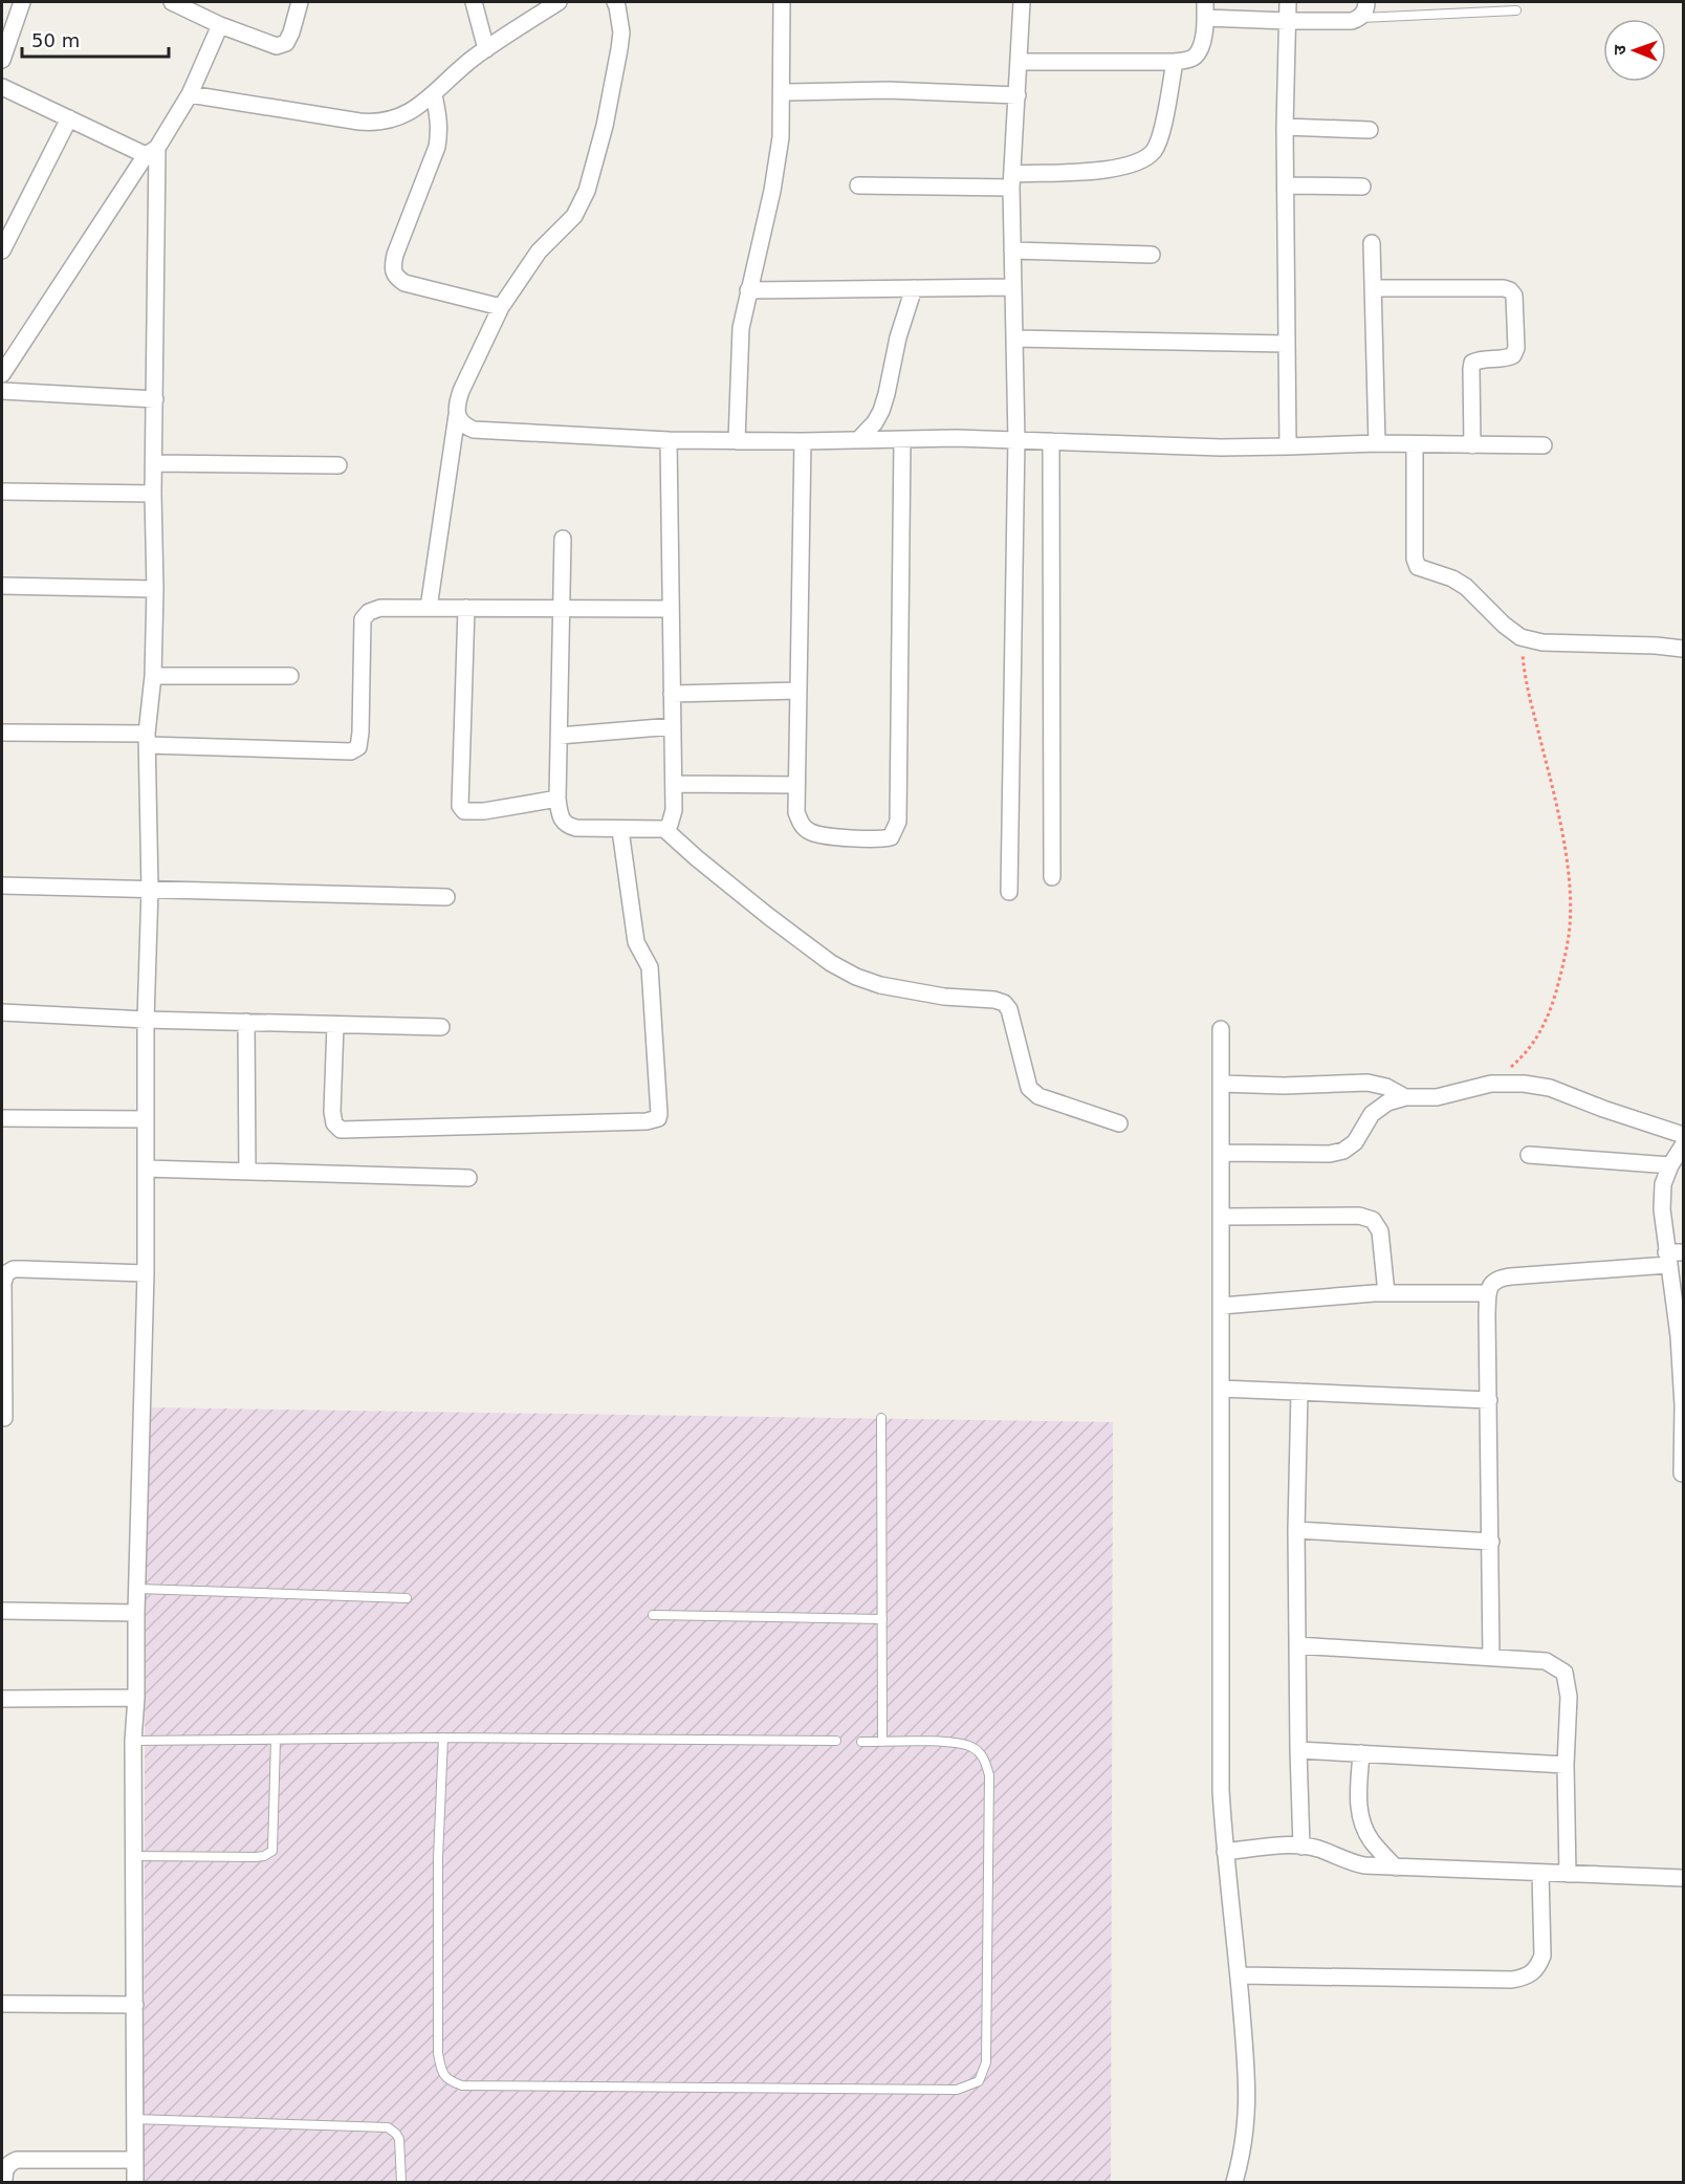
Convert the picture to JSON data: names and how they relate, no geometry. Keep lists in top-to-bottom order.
{
  "scale_bar": "50 m",
  "north": "left"
}
